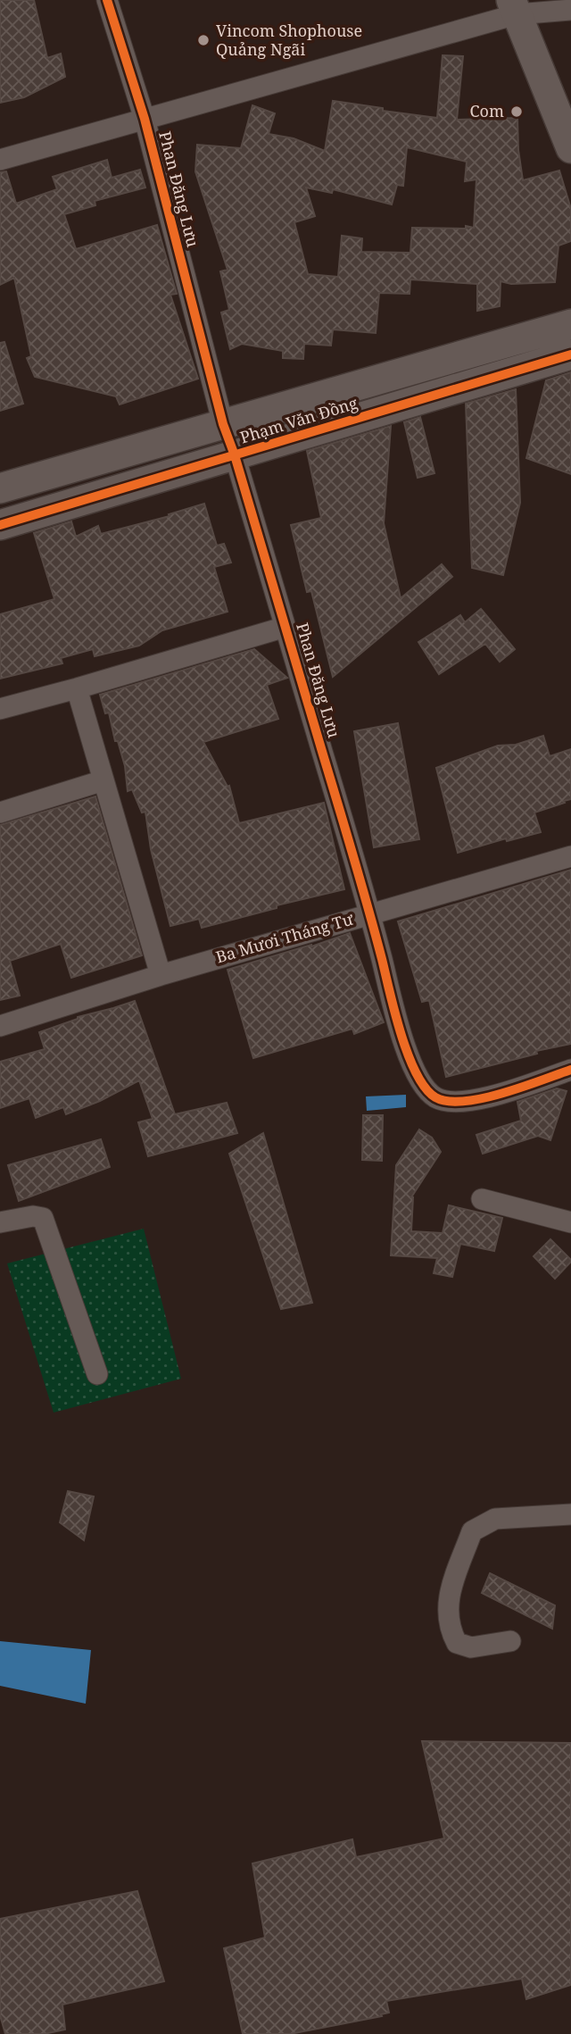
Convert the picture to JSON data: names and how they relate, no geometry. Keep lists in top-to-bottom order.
{
  "streets": {
    "street": ["Phan Đăng Lưu", "Phạm Văn Đồng", "Ba Mươi Tháng Tư"]
  },
  "crossings": [
    ["Phan Đăng Lưu", "Phạm Văn Đồng"],
    ["Phan Đăng Lưu", "Ba Mươi Tháng Tư"]
  ],
  "places": ["Vincom Shophouse Quảng Ngãi", "Com"]
}
